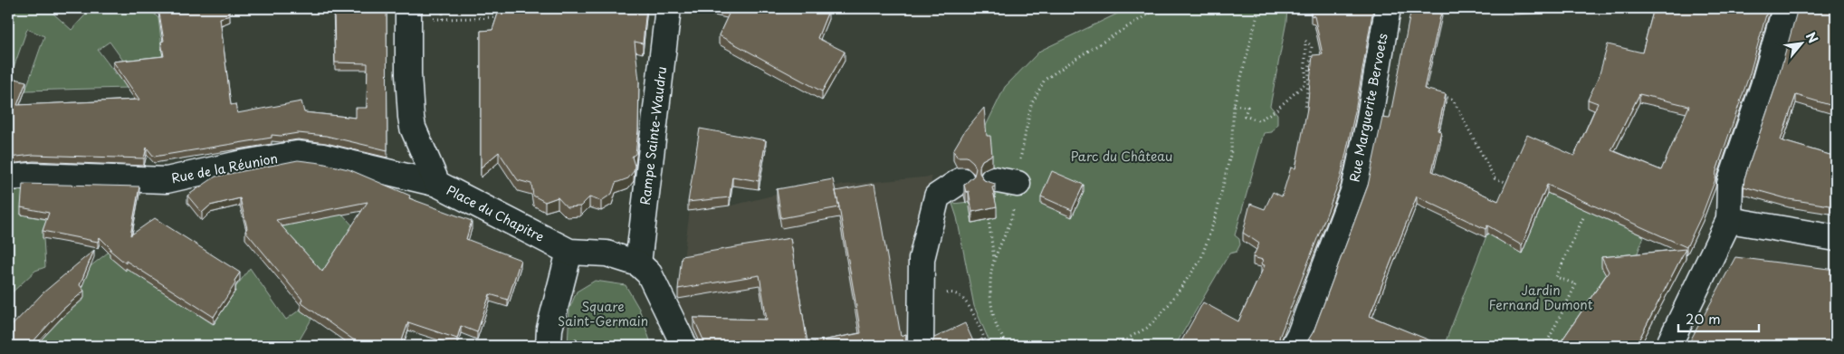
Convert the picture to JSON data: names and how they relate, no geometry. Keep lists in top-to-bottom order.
{
  "streets": {
    "street": [
      "Rue Marguerite Bervoets",
      "Rampe Sainte-Waudru",
      "Rue de la Réunion",
      "Place du Chapitre"
    ]
  },
  "crossings": [
    ["Rue de la Réunion", "Place du Chapitre"]
  ],
  "parks": ["Parc du Château", "Jardin Fernand Dumont", "Square Saint-Germain"],
  "scale_bar": "20 m",
  "north": "top right"
}
